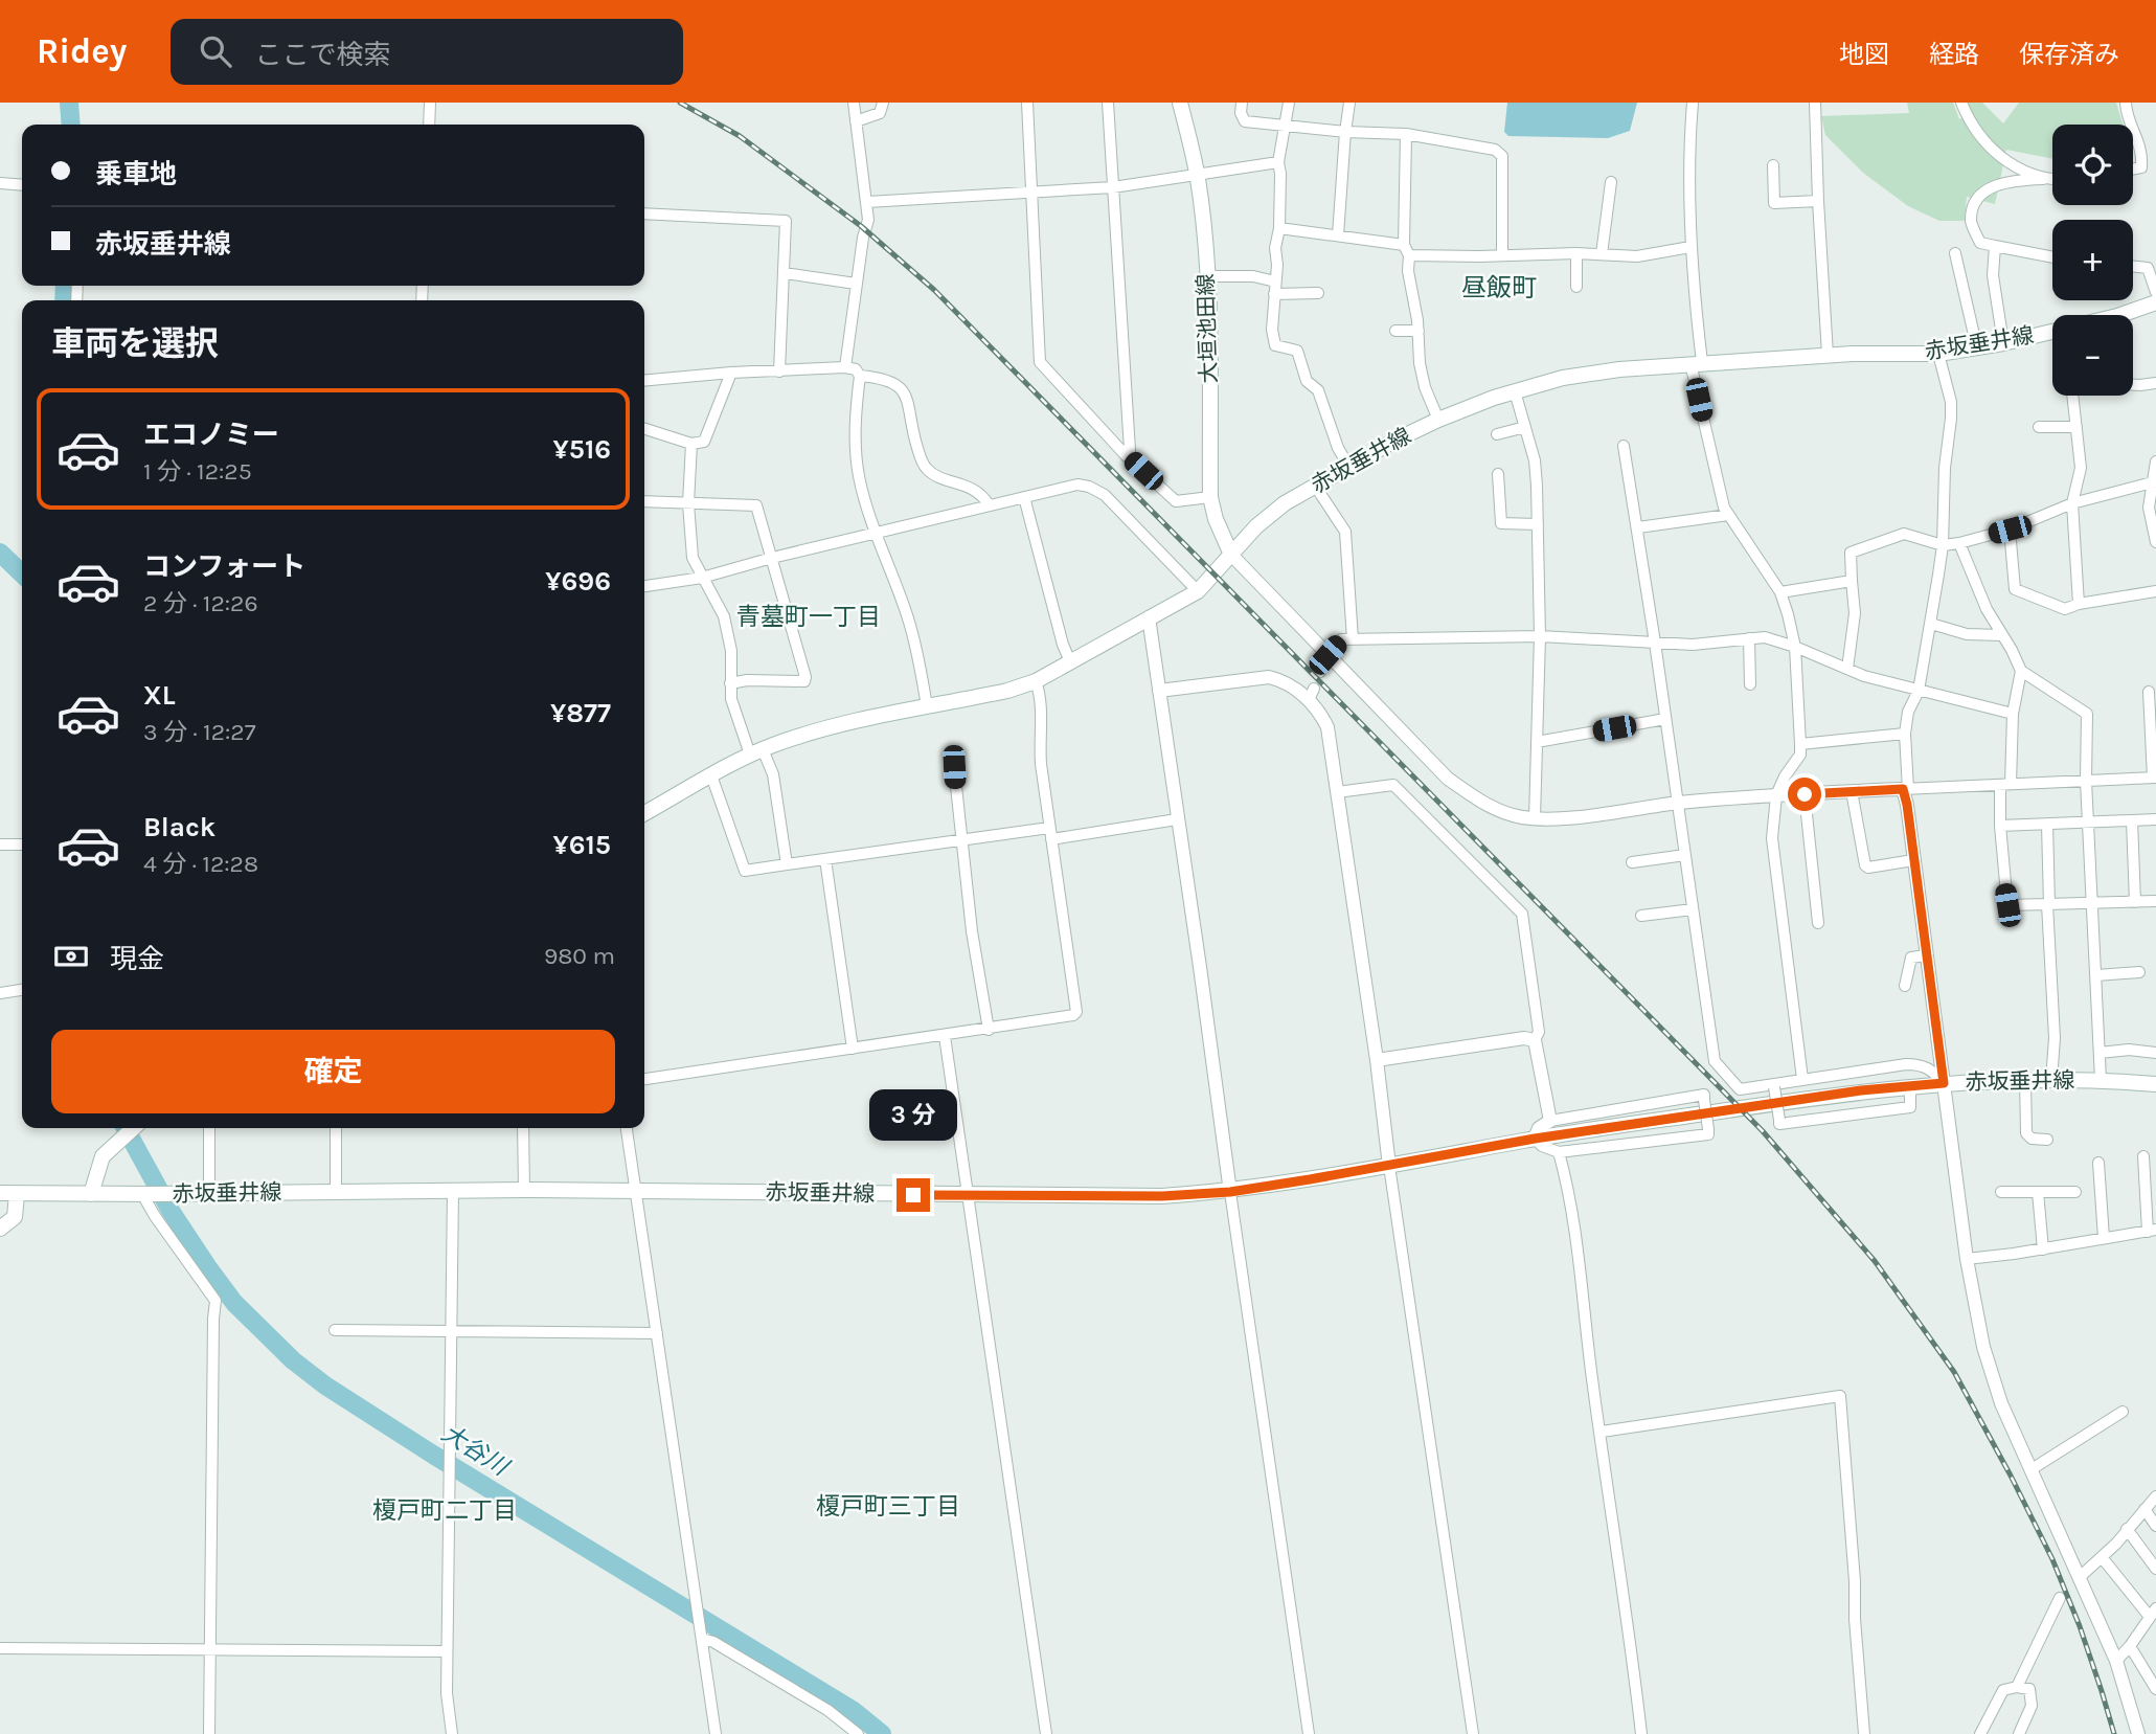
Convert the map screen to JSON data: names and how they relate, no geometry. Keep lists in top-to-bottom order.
{
  "streets": {
    "main road": ["大垣池田線", "赤坂垂井線"]
  },
  "crossings": [
    ["大垣池田線", "赤坂垂井線"]
  ],
  "districts": [
    "昼飯町",
    "青墓町一丁目",
    "榎戸町三丁目",
    "榎戸町二丁目"
  ],
  "water": ["大谷川"],
  "page": {
    "header": "Ridey",
    "search": "ここで検索",
    "nav": ["地図", "経路", "保存済み"],
    "map_buttons": ["+", "−"],
    "banner": ["乗車地", "赤坂垂井線"],
    "heading": "車両を選択",
    "list": [
      {
        "name": "エコノミー",
        "note": "1 分 · 12:25",
        "value": "¥516"
      },
      {
        "name": "コンフォート",
        "note": "2 分 · 12:26",
        "value": "¥696"
      },
      {
        "name": "XL",
        "note": "3 分 · 12:27",
        "value": "¥877"
      },
      {
        "name": "Black",
        "note": "4 分 · 12:28",
        "value": "¥615"
      }
    ],
    "pay": ["現金", "980 m"],
    "buttons": "確定",
    "bubble": "3 分"
  }
}
